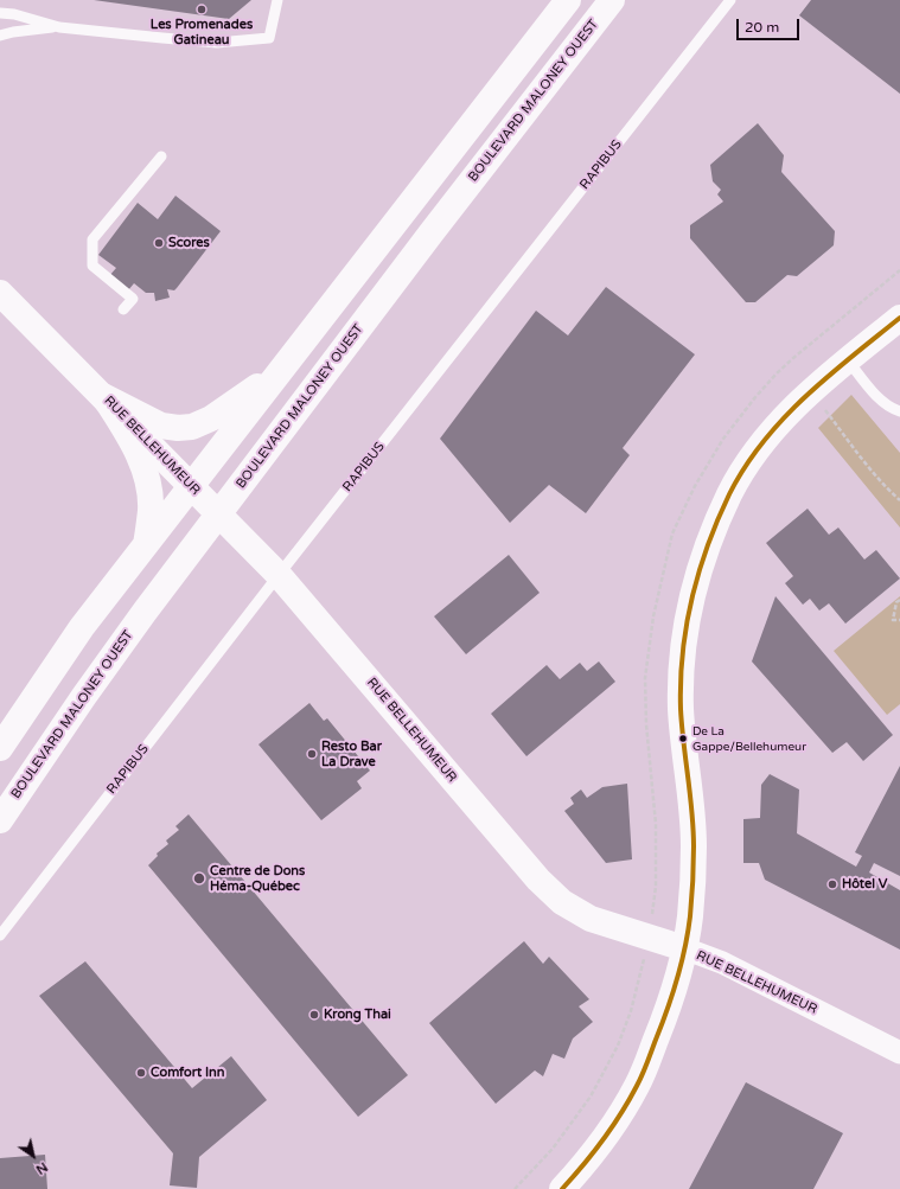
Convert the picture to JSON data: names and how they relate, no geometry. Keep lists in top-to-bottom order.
{
  "streets": {
    "main road": ["BOULEVARD MALONEY OUEST", "RUE BELLEHUMEUR"],
    "lane": ["RAPIBUS"]
  },
  "crossings": [
    ["BOULEVARD MALONEY OUEST", "RUE BELLEHUMEUR"],
    ["RAPIBUS", "RUE BELLEHUMEUR"]
  ],
  "places": [
    "Les Promenades Gatineau",
    "Scores",
    "De La Gappe/Bellehumeur",
    "Resto Bar La Drave",
    "Centre de Dons Héma-Québec",
    "Hôtel V",
    "Krong Thai",
    "Comfort Inn"
  ],
  "scale_bar": "20 m",
  "north": "bottom right"
}
